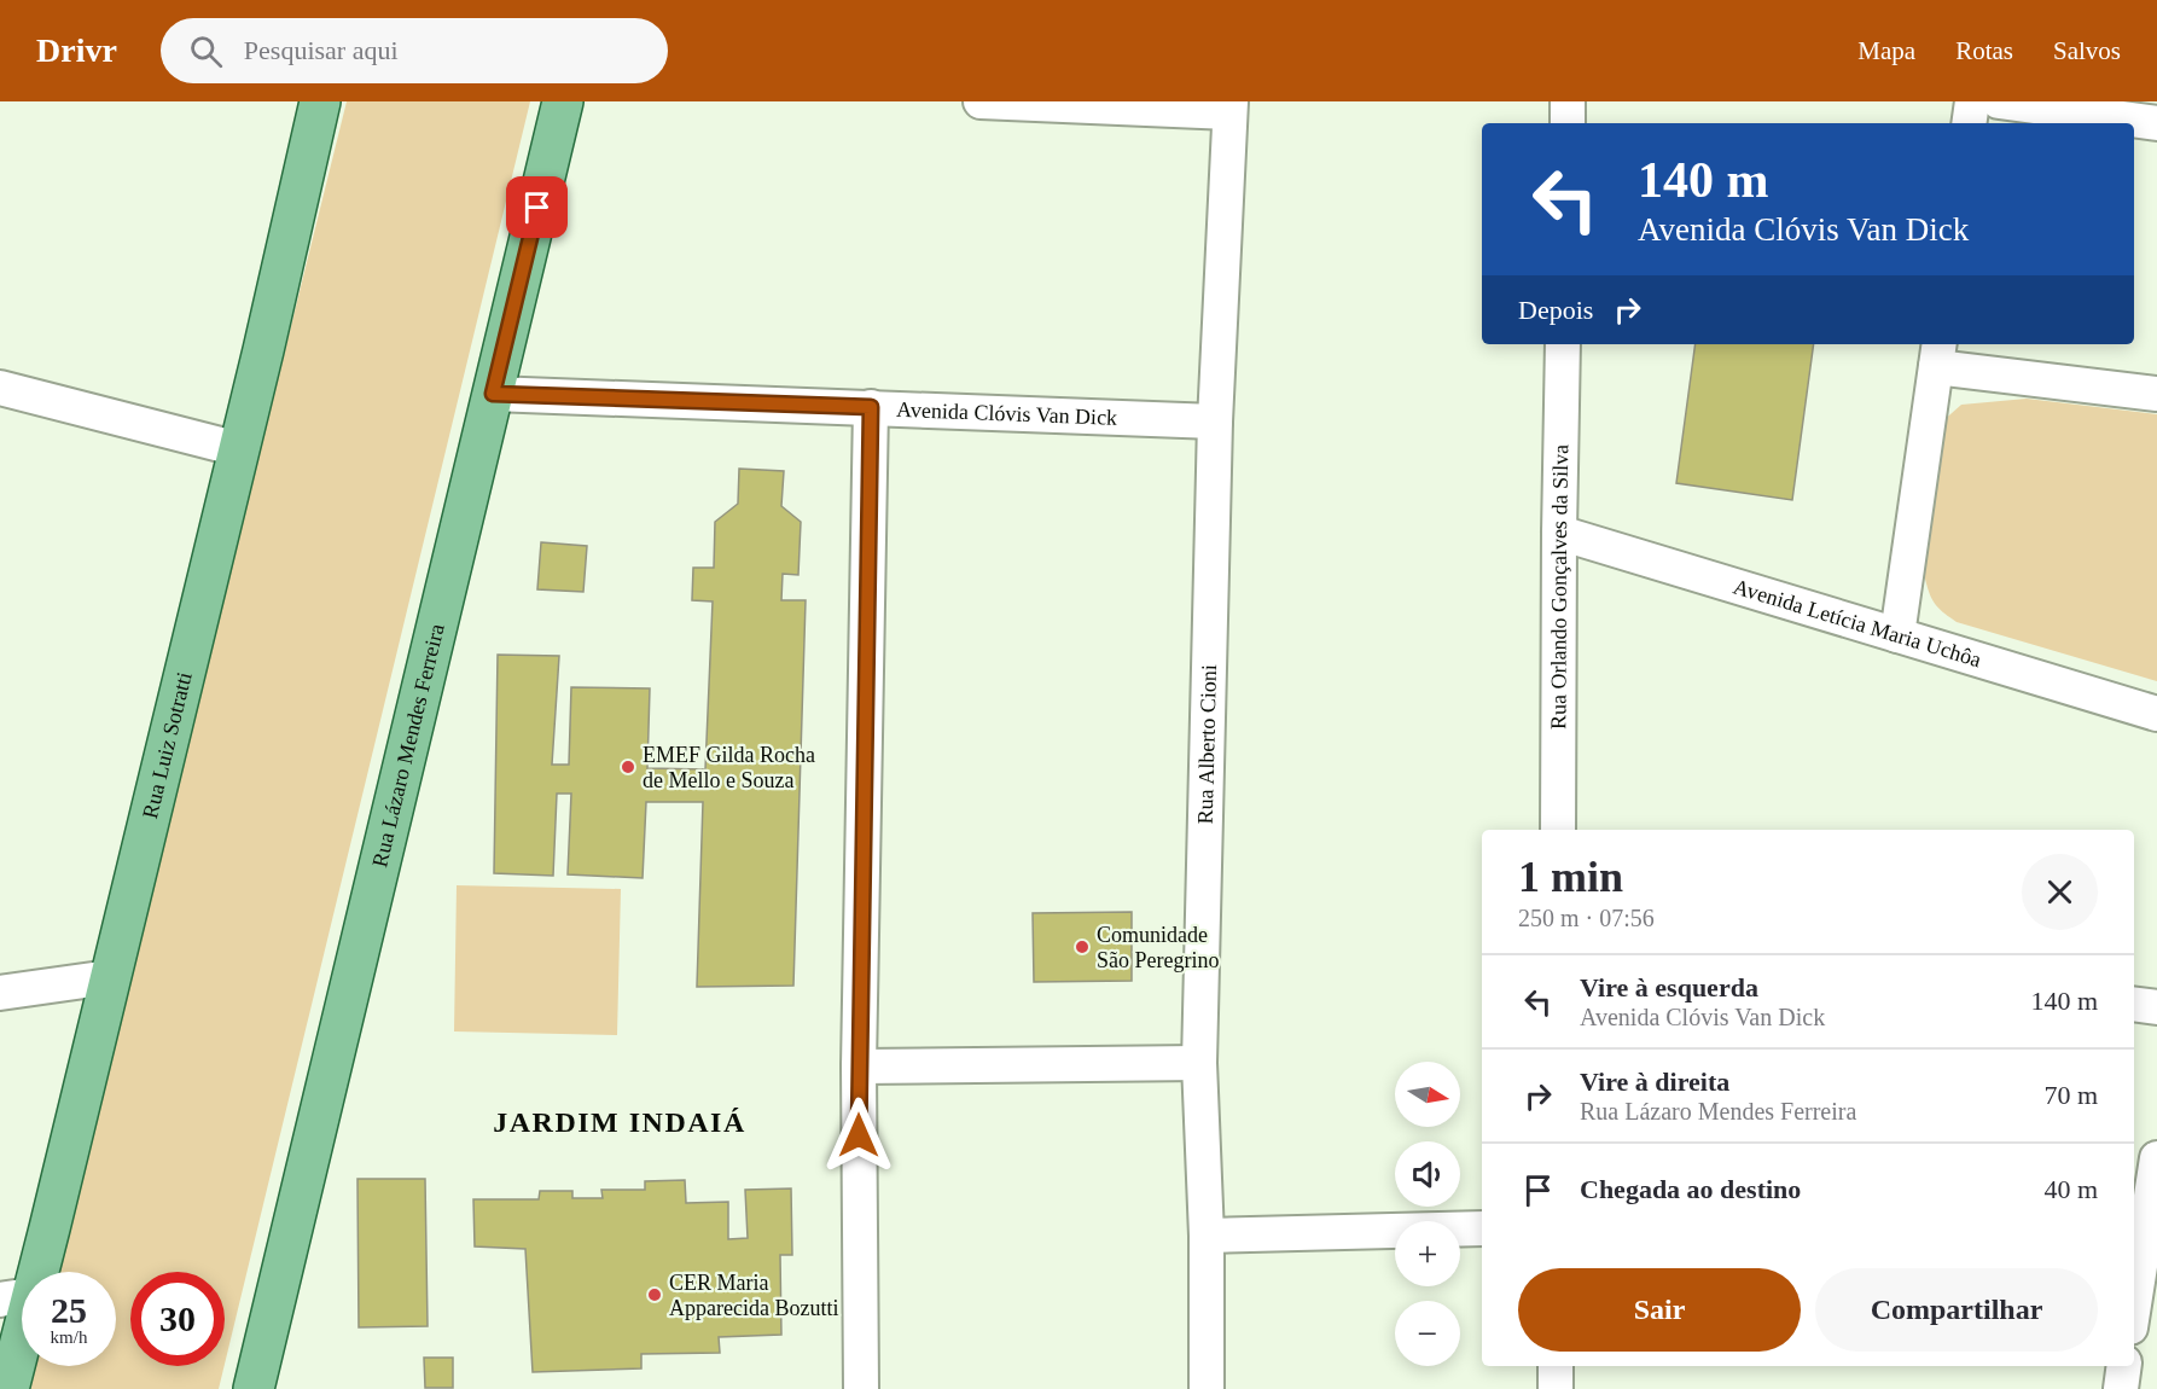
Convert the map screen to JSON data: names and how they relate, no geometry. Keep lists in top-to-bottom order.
{
  "streets": {
    "main road": ["Rua Luiz Sotratti", "Rua Lázaro Mendes Ferreira"],
    "street": [
      "Avenida Clóvis Van Dick",
      "Rua Orlando Gonçalves da Silva",
      "Avenida Letícia Maria Uchôa",
      "Rua Alberto Cioni"
    ]
  },
  "crossings": [
    ["Avenida Clóvis Van Dick", "Rua Lázaro Mendes Ferreira"],
    ["Avenida Clóvis Van Dick", "Rua Alberto Cioni"],
    ["Rua Orlando Gonçalves da Silva", "Avenida Letícia Maria Uchôa"]
  ],
  "districts": ["JARDIM INDAIÁ"],
  "places": ["EMEF Gilda Rocha de Mello e Souza", "Comunidade São Peregrino", "CER Maria Apparecida Bozutti"],
  "north": "right",
  "page": {
    "header": "Drivr",
    "search": "Pesquisar aqui",
    "nav": ["Mapa", "Rotas", "Salvos"],
    "turn": ["140 m", "Avenida Clóvis Van Dick"],
    "then": "Depois",
    "heading": ["1 min", "250 m · 07:56"],
    "list": [
      {
        "name": "Vire à esquerda",
        "note": "Avenida Clóvis Van Dick",
        "value": "140 m"
      },
      {
        "name": "Vire à direita",
        "note": "Rua Lázaro Mendes Ferreira",
        "value": "70 m"
      },
      {
        "name": "Chegada ao destino",
        "value": "40 m"
      }
    ],
    "map_buttons": ["+", "−"],
    "buttons": ["Sair", "Compartilhar"],
    "speed": "25 km/h",
    "limit": "30"
  }
}
